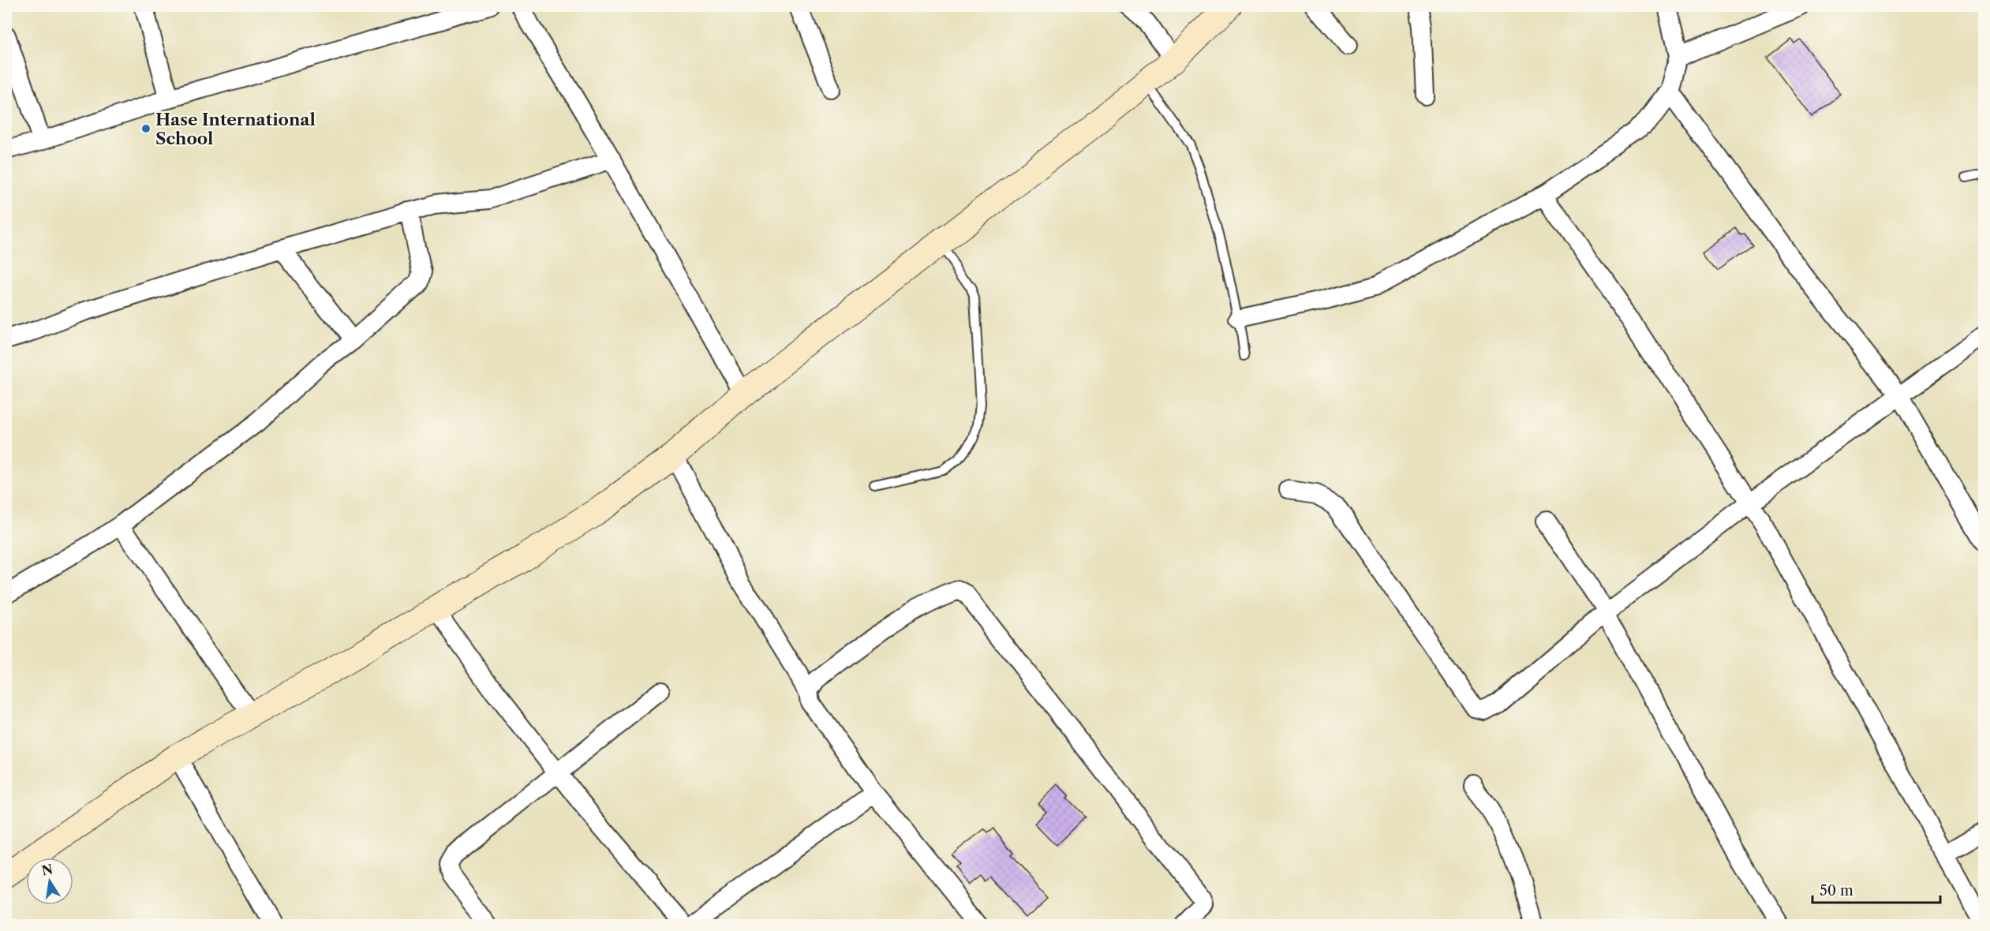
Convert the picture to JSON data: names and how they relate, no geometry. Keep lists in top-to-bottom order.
{
  "places": ["Hase International School"],
  "scale_bar": "50 m",
  "north": "top"
}
